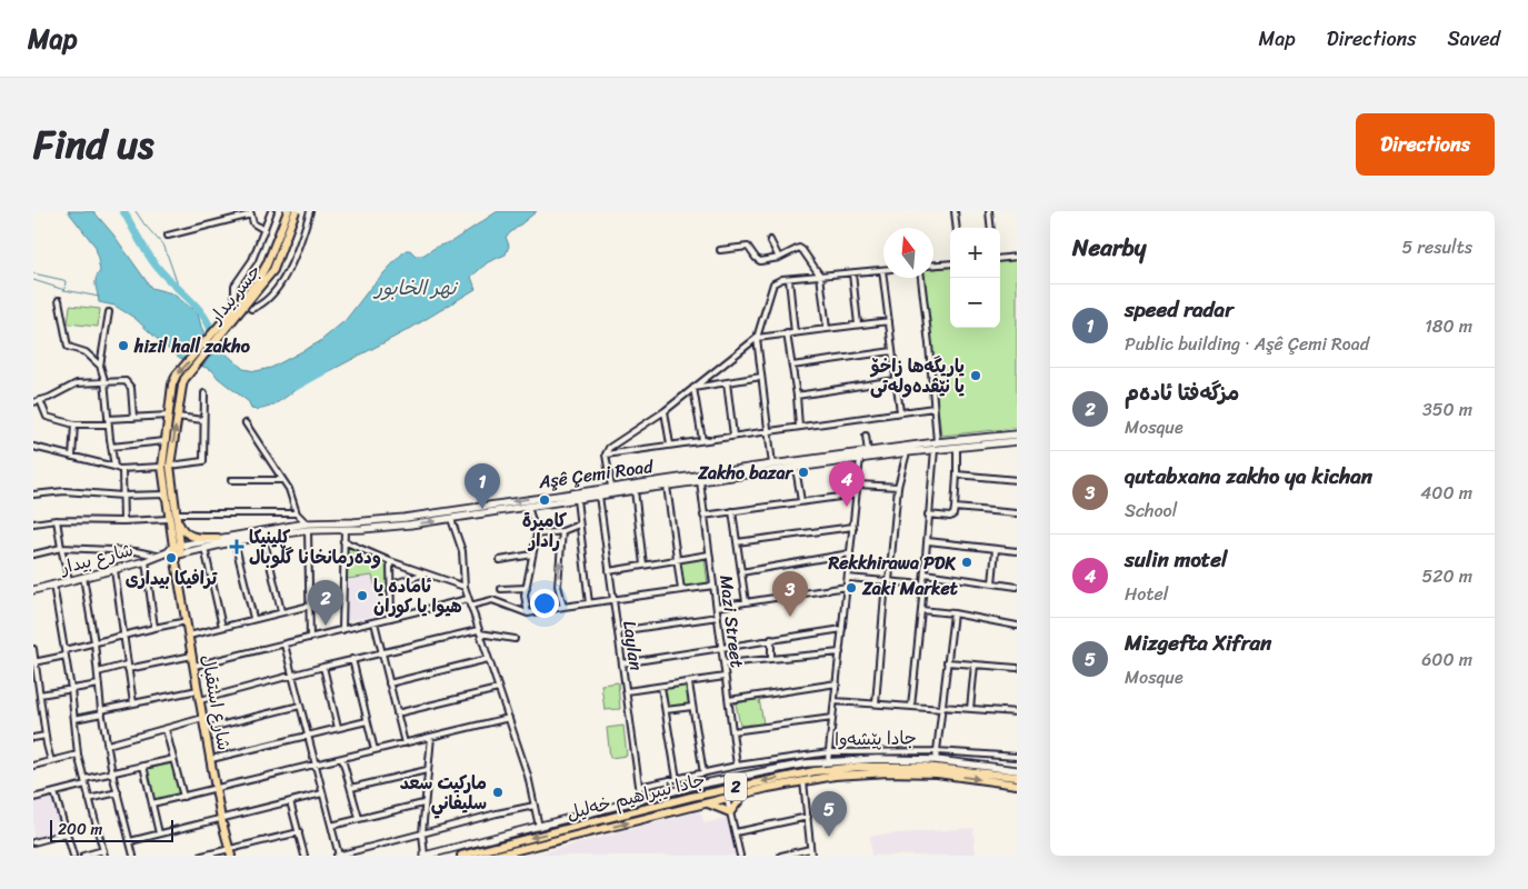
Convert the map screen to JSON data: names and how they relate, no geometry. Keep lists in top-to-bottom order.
{
  "streets": {
    "main road": [
      "جسر بيدار",
      "Aşê Çemi Road",
      "شارع بيدار",
      "شارع استقبال",
      "2",
      "جادا ئیبراهیم خەلیل"
    ],
    "street": ["Mazi Street", "Laylan", "جادا پێشەوا"]
  },
  "crossings": [
    ["Aşê Çemi Road", "شارع بيدار"],
    ["Aşê Çemi Road", "Mazi Street"],
    ["Aşê Çemi Road", "Laylan"],
    ["Aşê Çemi Road", "شارع استقبال"],
    ["شارع بيدار", "شارع استقبال"],
    ["Mazi Street", "جادا پێشەوا"],
    ["Laylan", "جادا پێشەوا"],
    ["Laylan", "جادا ئیبراهیم خەلیل"]
  ],
  "water": ["نهر الخابور"],
  "places": {
    "other": [
      "hizil hall zakho",
      "یاریگه‌ها زاخۆ یا نێڤده‌وله‌تی",
      "Zakho bazar",
      "كاميرة رادار",
      "ترافيكا بيدارى",
      "Rekkhirawa PDK",
      "Zaki Market",
      "ئاماده یا هیوا یا کوران",
      "ماركيت سعد سليفاني"
    ],
    "health": ["کلینیکا ودەرمانخانا گڵوبال"]
  },
  "scale_bar": "200 m",
  "north": "top",
  "page": {
    "header": "Map",
    "nav": ["Map", "Directions", "Saved"],
    "title": "Find us",
    "buttons": "Directions",
    "heading": ["Nearby", "5 results"],
    "map_buttons": ["+", "−"],
    "list": [
      {
        "mark": "1",
        "name": "speed radar",
        "note": "Public building · Aşê Çemi Road",
        "value": "180 m"
      },
      {
        "mark": "2",
        "name": "مزگەفتا ئادەم",
        "note": "Mosque",
        "value": "350 m"
      },
      {
        "mark": "3",
        "name": "qutabxana zakho ya kichan",
        "note": "School",
        "value": "400 m"
      },
      {
        "mark": "4",
        "name": "sulin motel",
        "note": "Hotel",
        "value": "520 m"
      },
      {
        "mark": "5",
        "name": "Mizgefta Xifran",
        "note": "Mosque",
        "value": "600 m"
      }
    ],
    "pins": [
      "4",
      "1",
      "3",
      "2",
      "5"
    ],
    "scale": "200 m"
  }
}
